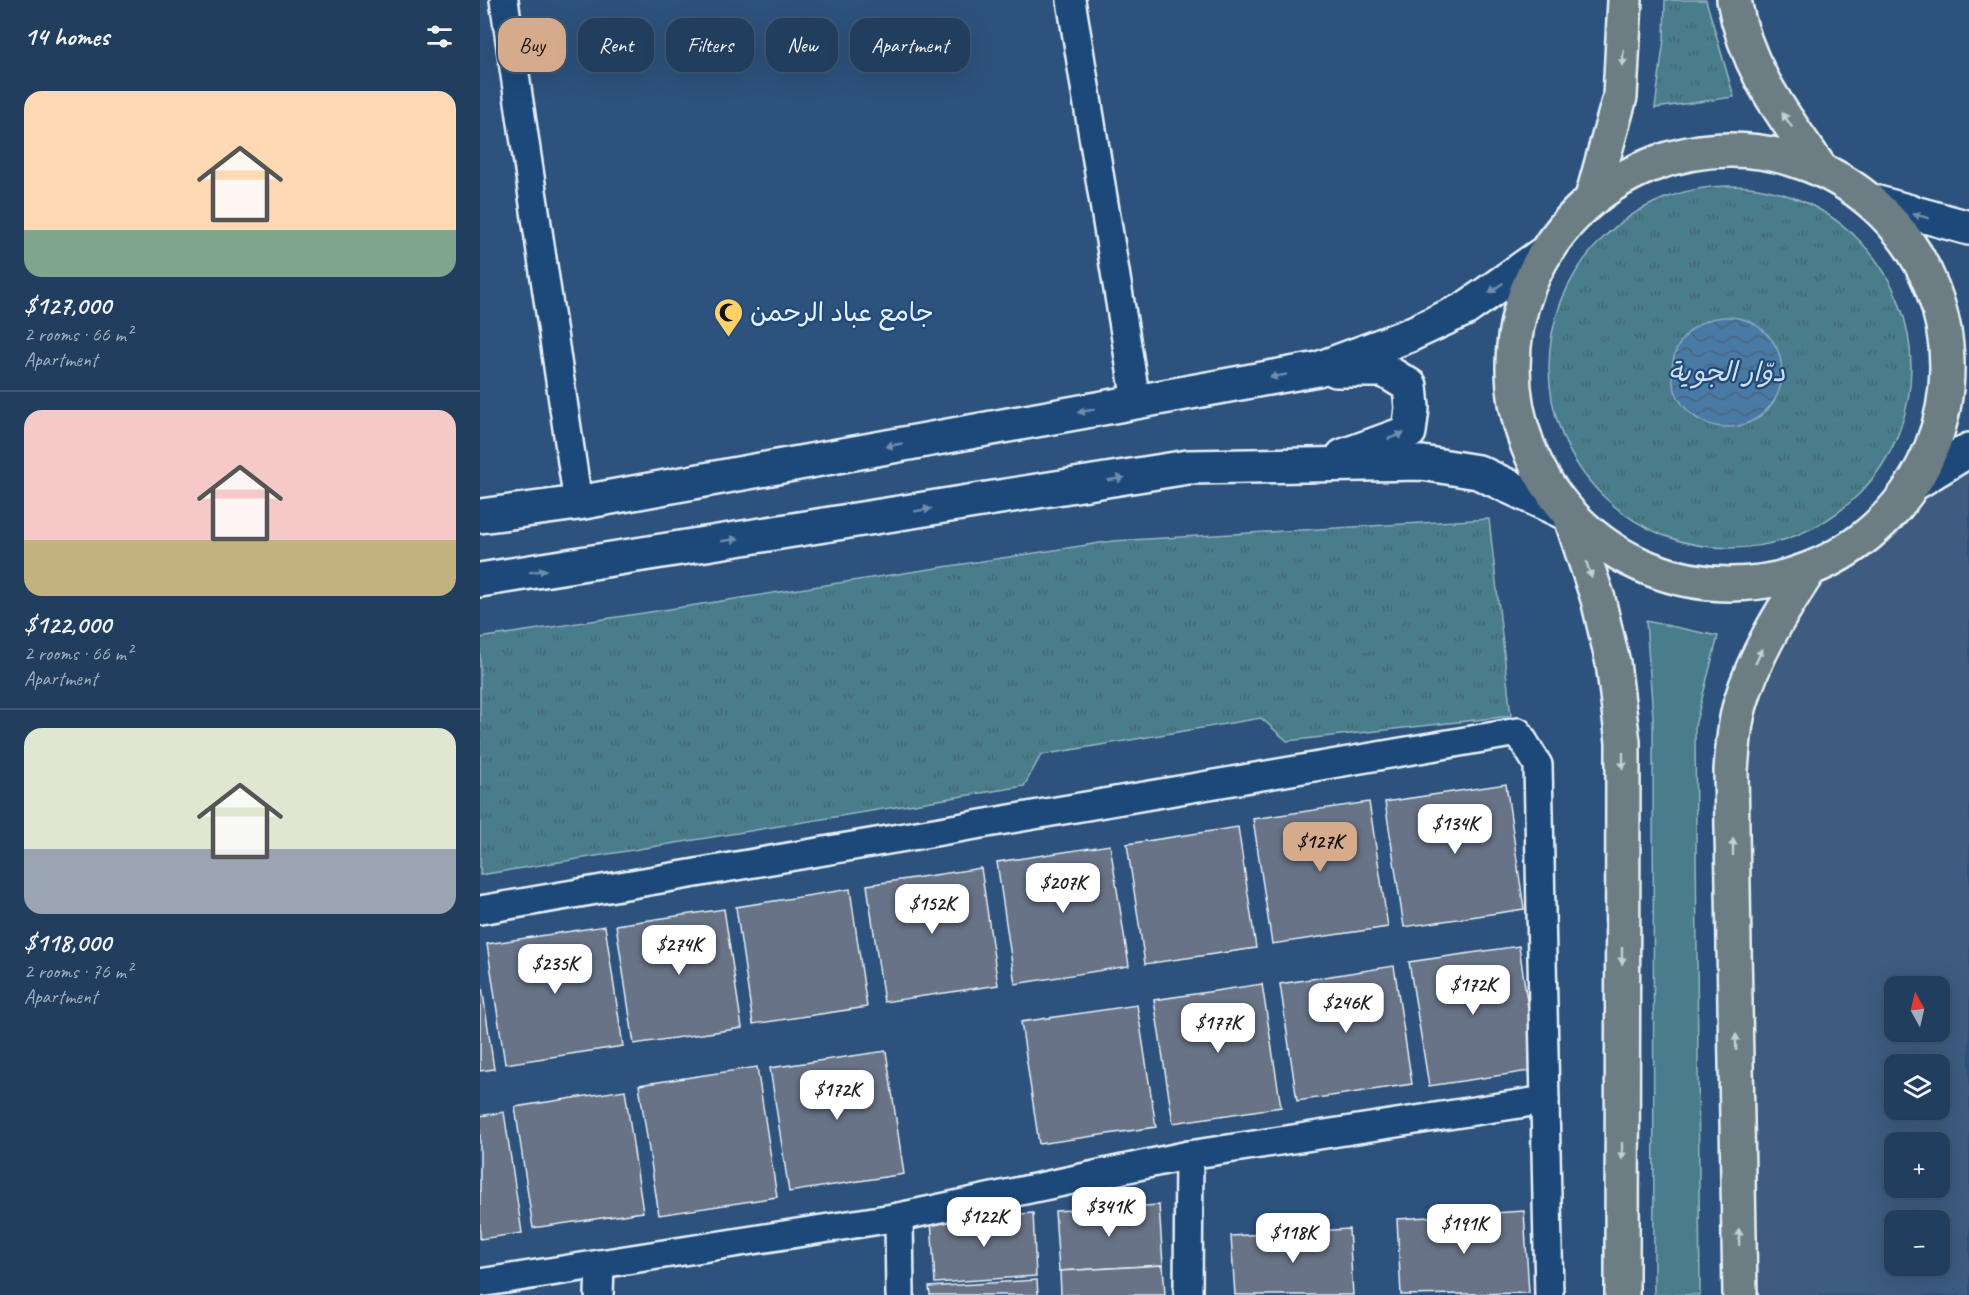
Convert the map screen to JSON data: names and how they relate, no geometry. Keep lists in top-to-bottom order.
{
  "water": ["دوّار الجوية"],
  "places": {
    "mosque": ["جامع عباد الرحمن"]
  },
  "north": "top",
  "page": {
    "heading": "14 homes",
    "chip": [
      "Buy",
      "Rent",
      "Filters",
      "New",
      "Apartment"
    ],
    "list": [
      {
        "name": "$127,000",
        "note": "2 rooms · 66 m² · Apartment"
      },
      {
        "name": "$122,000",
        "note": "2 rooms · 66 m² · Apartment"
      },
      {
        "name": "$118,000",
        "note": "2 rooms · 76 m² · Apartment"
      }
    ],
    "price": [
      "$134K",
      "$127K",
      "$207K",
      "$152K",
      "$274K",
      "$235K",
      "$172K",
      "$246K",
      "$177K",
      "$172K",
      "$341K",
      "$122K",
      "$191K",
      "$118K"
    ],
    "map_buttons": ["+", "−"]
  }
}
